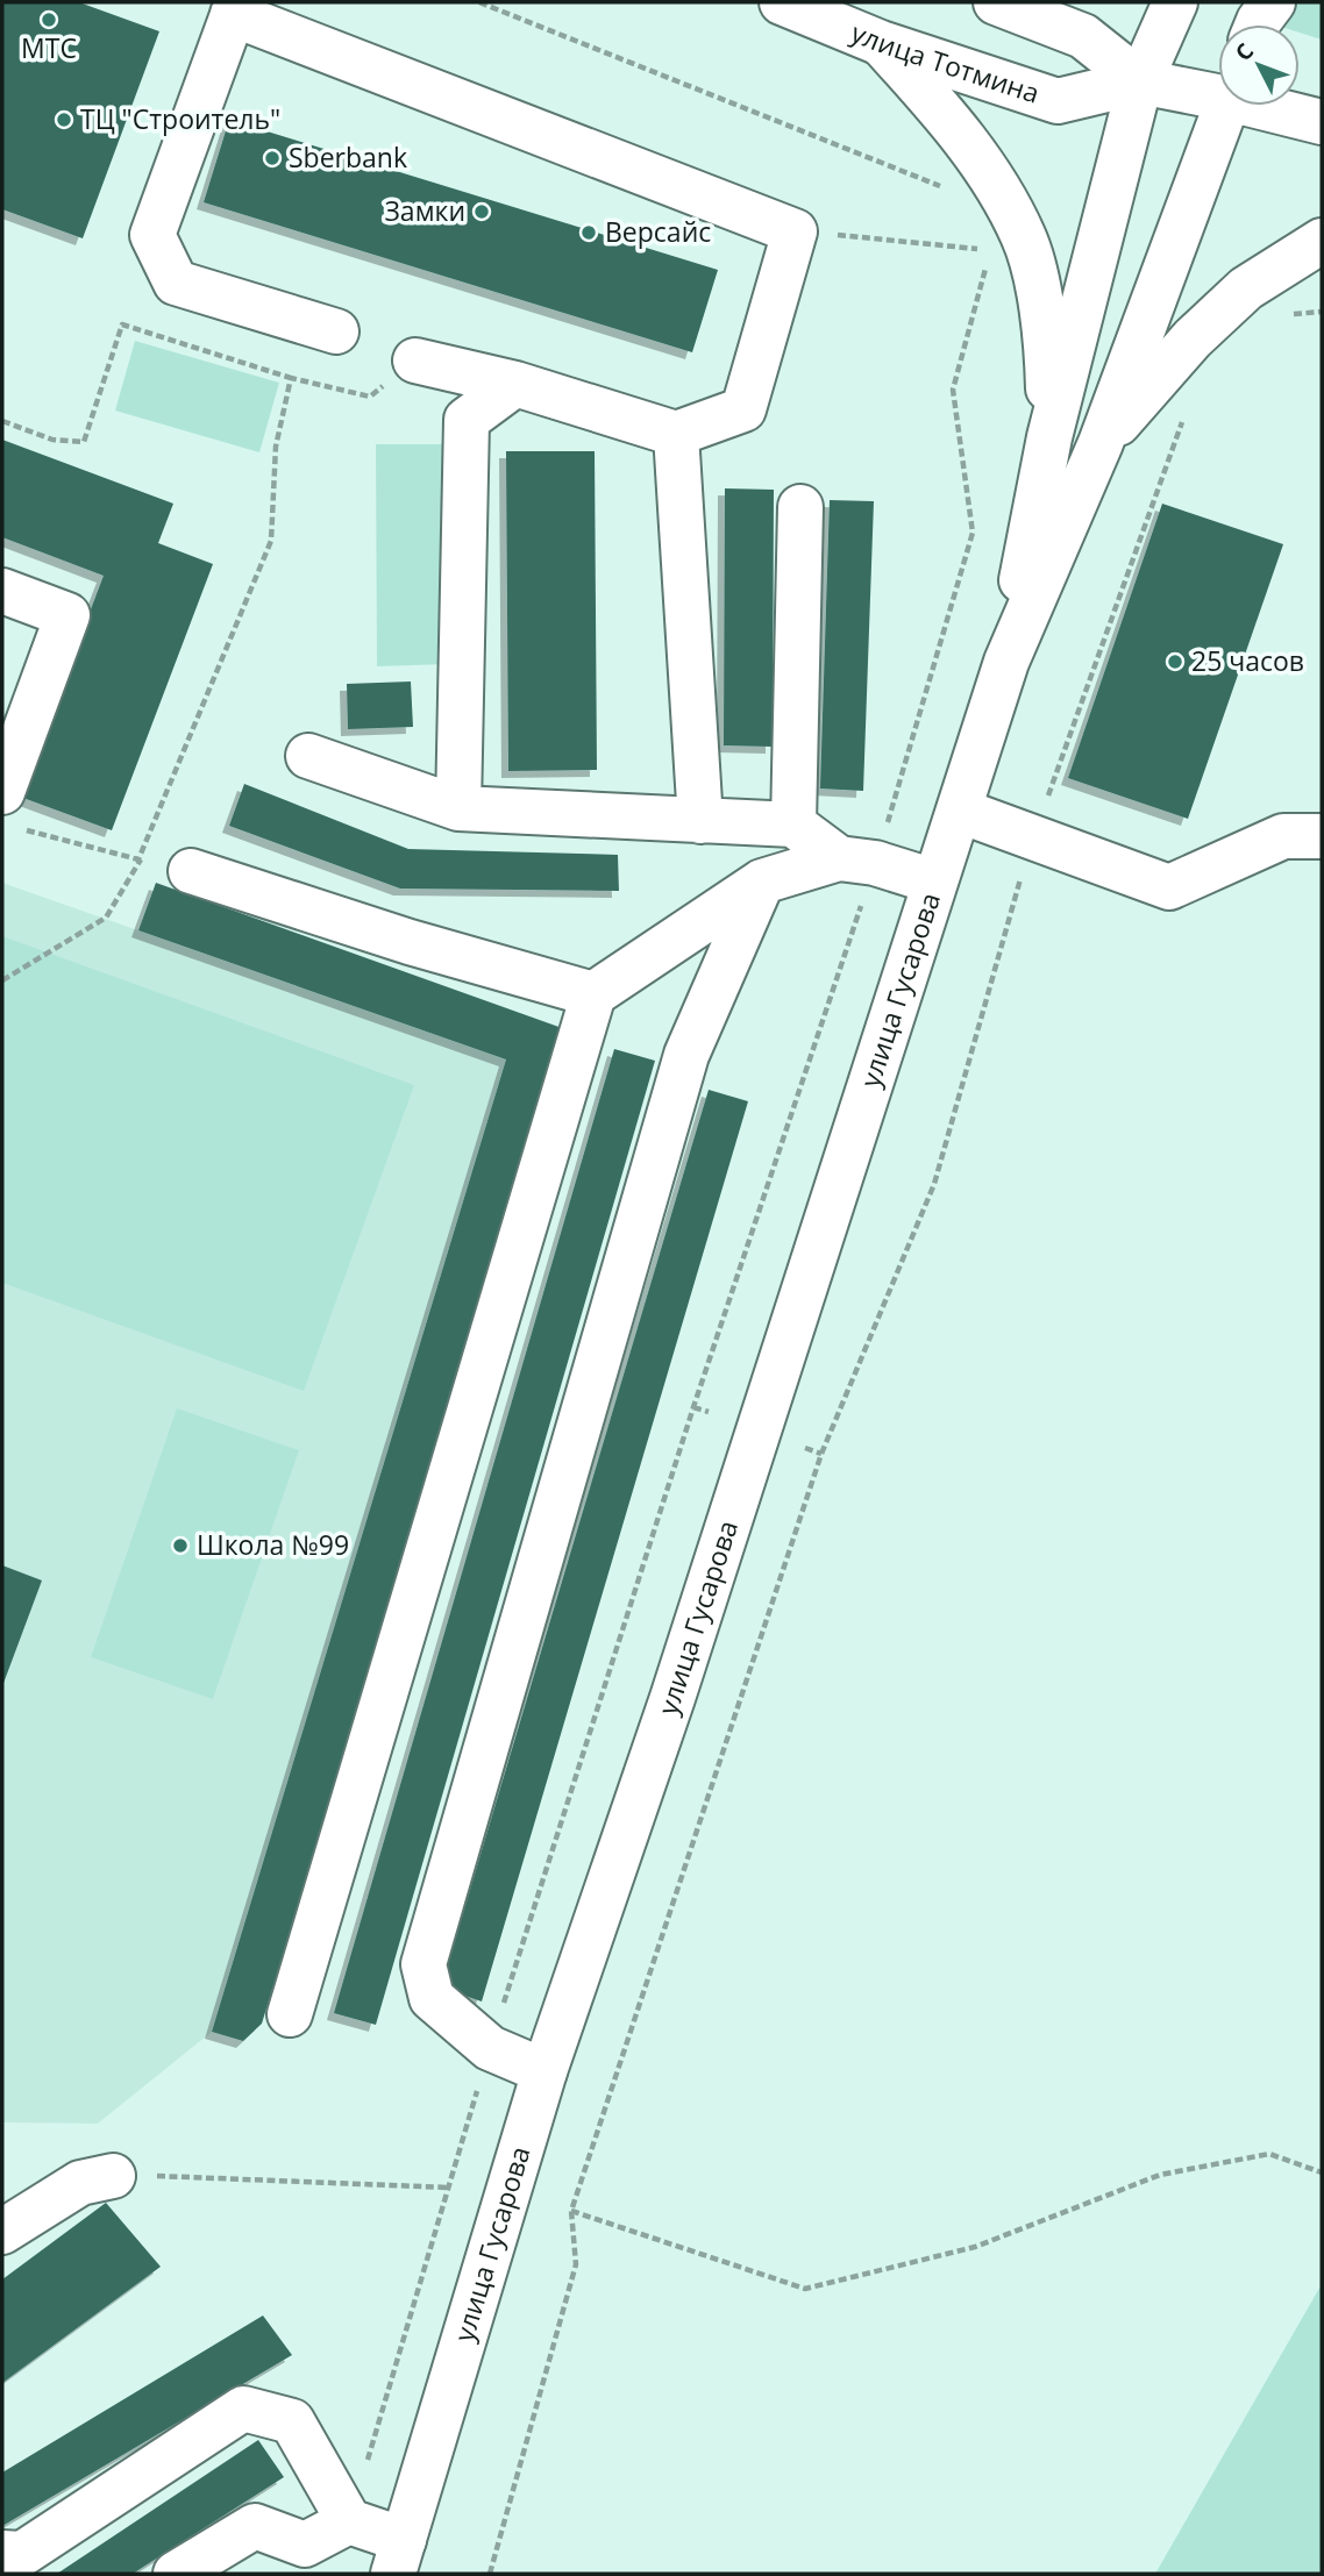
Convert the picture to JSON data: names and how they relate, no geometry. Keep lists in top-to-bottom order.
{
  "streets": {
    "main road": ["улица Тотмина", "улица Гусарова"]
  },
  "places": [
    "МТС",
    "ТЦ \"Строитель\"",
    "Sberbank",
    "Замки",
    "Версайс",
    "25 часов",
    "Школа №99"
  ],
  "north": "top left"
}
